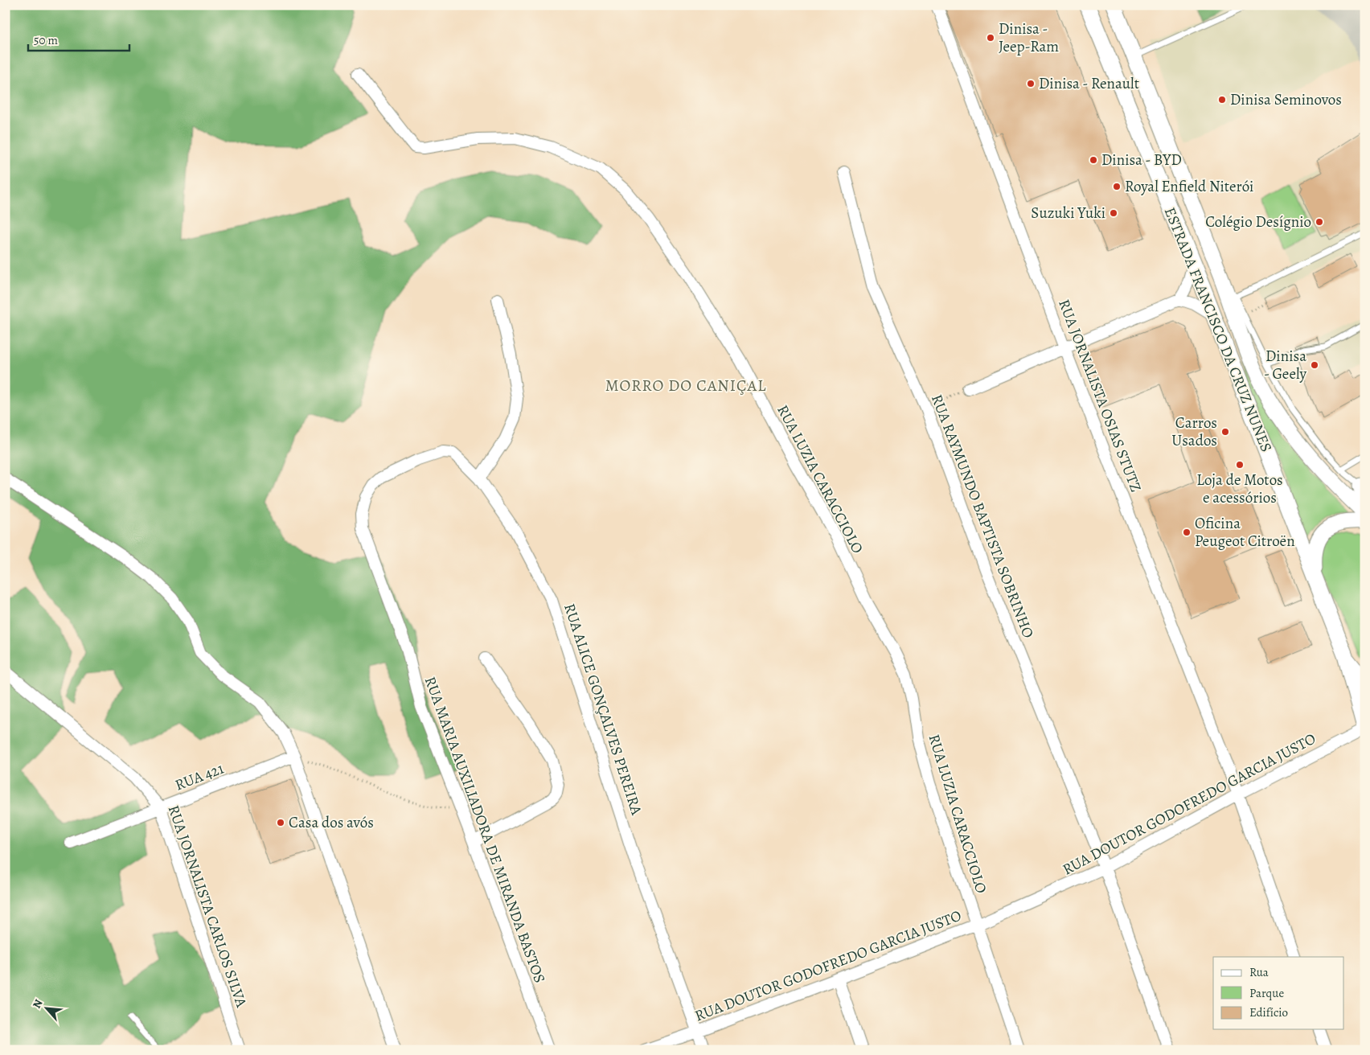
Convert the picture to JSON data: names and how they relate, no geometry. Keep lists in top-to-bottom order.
{
  "streets": {
    "main road": ["ESTRADA FRANCISCO DA CRUZ NUNES"],
    "street": [
      "RUA JORNALISTA OSIAS STUTZ",
      "RUA LUZIA CARACCIOLO",
      "RUA RAYMUNDO BAPTISTA SOBRINHO",
      "RUA ALICE GONÇALVES PEREIRA",
      "RUA 421",
      "RUA DOUTOR GODOFREDO GARCIA JUSTO",
      "RUA MARIA AUXILIADORA DE MIRANDA BASTOS",
      "RUA JORNALISTA CARLOS SILVA"
    ]
  },
  "crossings": [
    ["RUA JORNALISTA OSIAS STUTZ", "RUA DOUTOR GODOFREDO GARCIA JUSTO"],
    ["RUA LUZIA CARACCIOLO", "RUA DOUTOR GODOFREDO GARCIA JUSTO"],
    ["RUA RAYMUNDO BAPTISTA SOBRINHO", "RUA DOUTOR GODOFREDO GARCIA JUSTO"],
    ["RUA ALICE GONÇALVES PEREIRA", "RUA DOUTOR GODOFREDO GARCIA JUSTO"],
    ["RUA ALICE GONÇALVES PEREIRA", "RUA MARIA AUXILIADORA DE MIRANDA BASTOS"],
    ["RUA 421", "RUA JORNALISTA CARLOS SILVA"]
  ],
  "districts": ["MORRO DO CANIÇAL"],
  "places": [
    "Dinisa - Jeep-Ram",
    "Dinisa - Renault",
    "Dinisa Seminovos",
    "Dinisa - BYD",
    "Royal Enfield Niterói",
    "Suzuki Yuki",
    "Colégio Desígnio",
    "Dinisa - Geely",
    "Carros Usados",
    "Loja de Motos e acessórios",
    "Oficina Peugeot Citroën",
    "Casa dos avós"
  ],
  "legend": ["Rua", "Parque", "Edifício"],
  "scale_bar": "50 m",
  "north": "top left"
}
